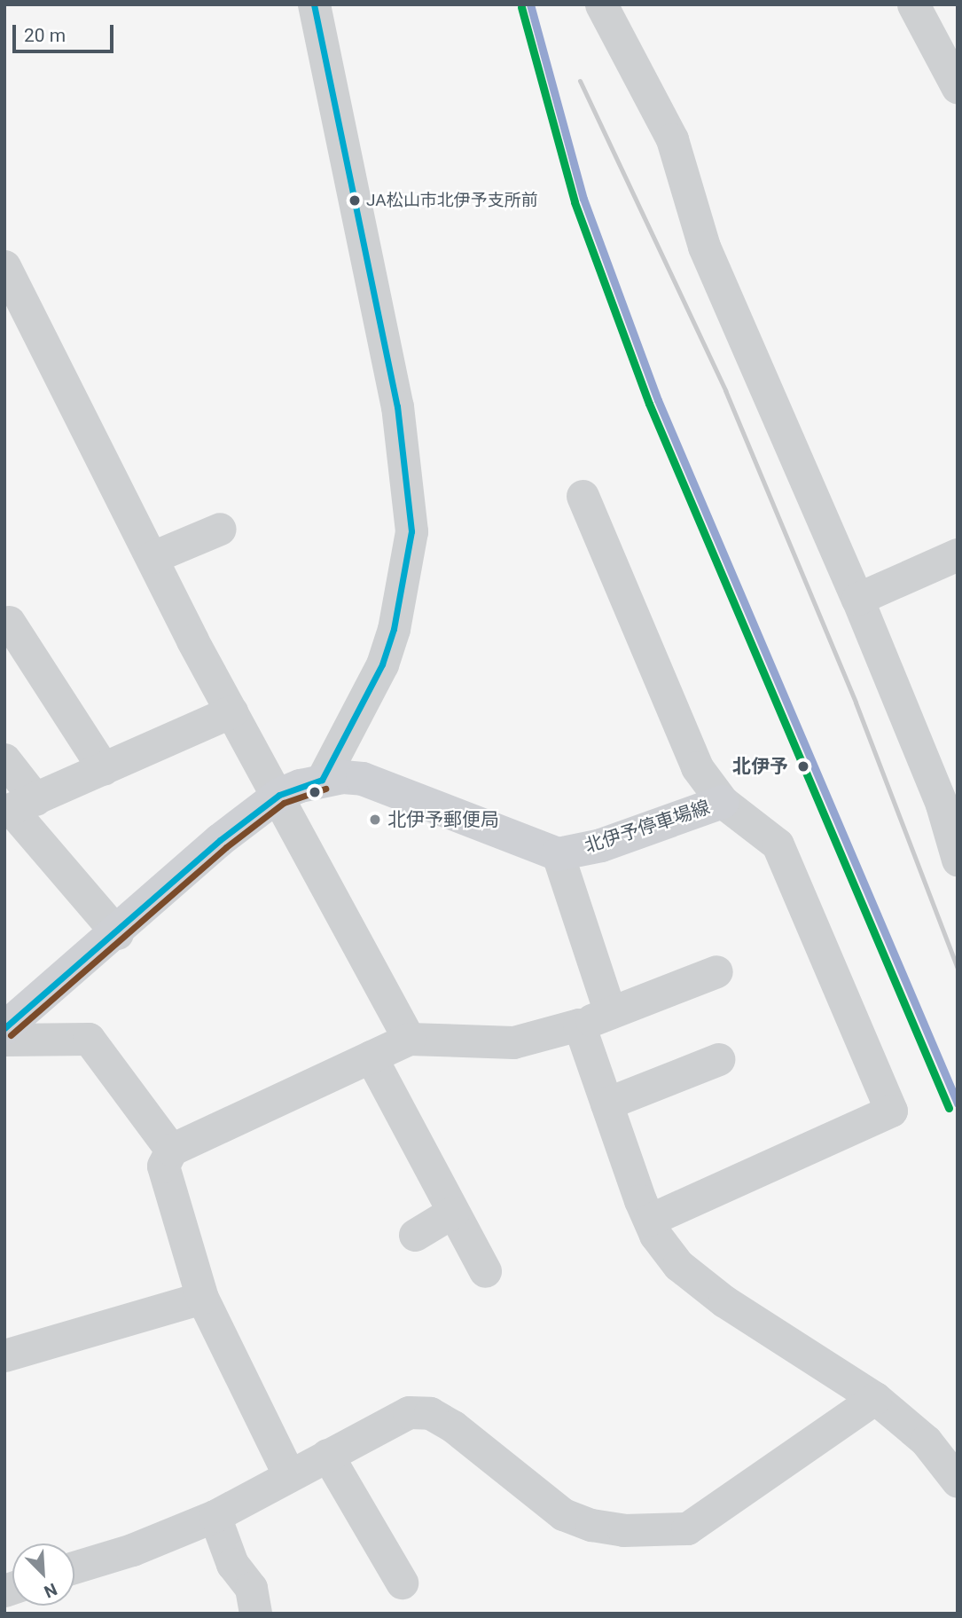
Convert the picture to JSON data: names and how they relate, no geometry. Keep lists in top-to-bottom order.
{
  "streets": {
    "main road": ["北伊予停車場線"]
  },
  "places": ["JA松山市北伊予支所前", "北伊予", "北伊予郵便局"],
  "scale_bar": "20 m",
  "north": "bottom right"
}
